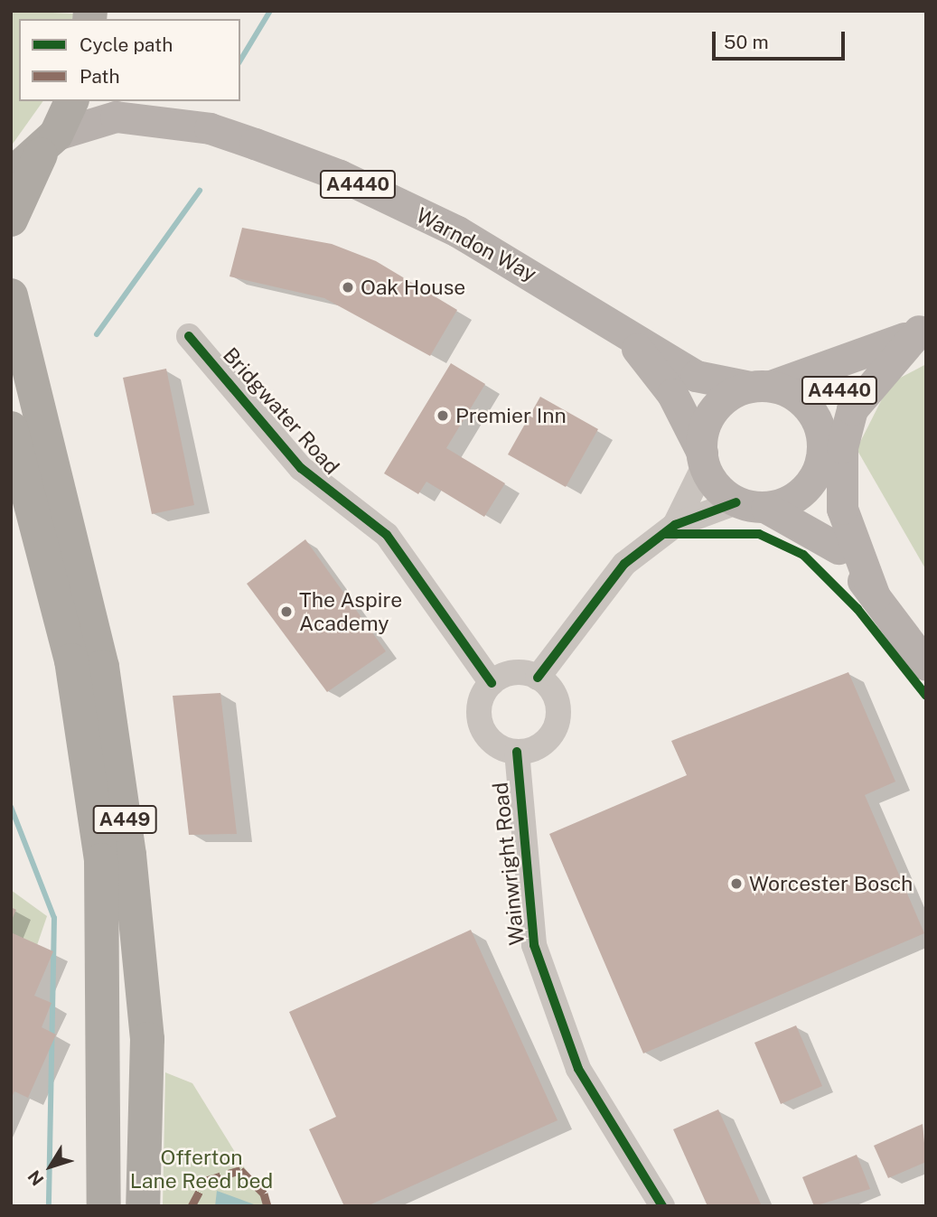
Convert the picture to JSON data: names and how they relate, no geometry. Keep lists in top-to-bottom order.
{
  "streets": {
    "highway": ["A449"],
    "main road": ["A4440", "Warndon Way"],
    "street": ["Bridgwater Road", "Wainwright Road"]
  },
  "crossings": [
    ["A4440", "Warndon Way"],
    ["Bridgwater Road", "Wainwright Road"]
  ],
  "parks": ["Offerton Lane Reed bed"],
  "places": [
    "Oak House",
    "Premier Inn",
    "The Aspire Academy",
    "Worcester Bosch"
  ],
  "legend": ["Cycle path", "Path"],
  "scale_bar": "50 m",
  "north": "bottom left"
}
